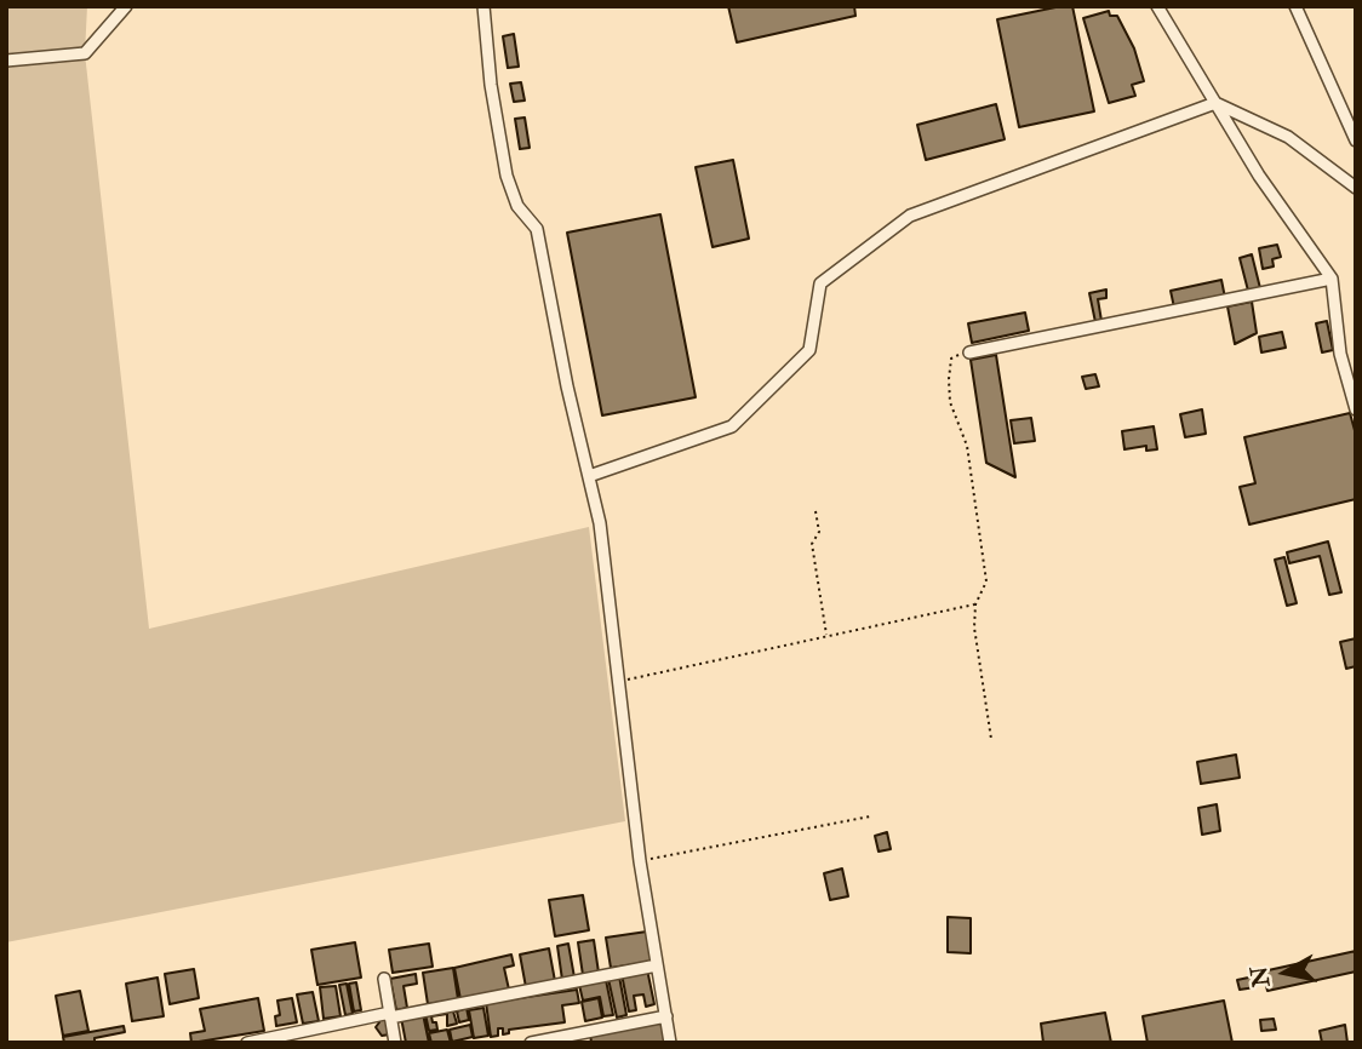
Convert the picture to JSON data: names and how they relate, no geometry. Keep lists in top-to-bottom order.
{
  "north": "left"
}
